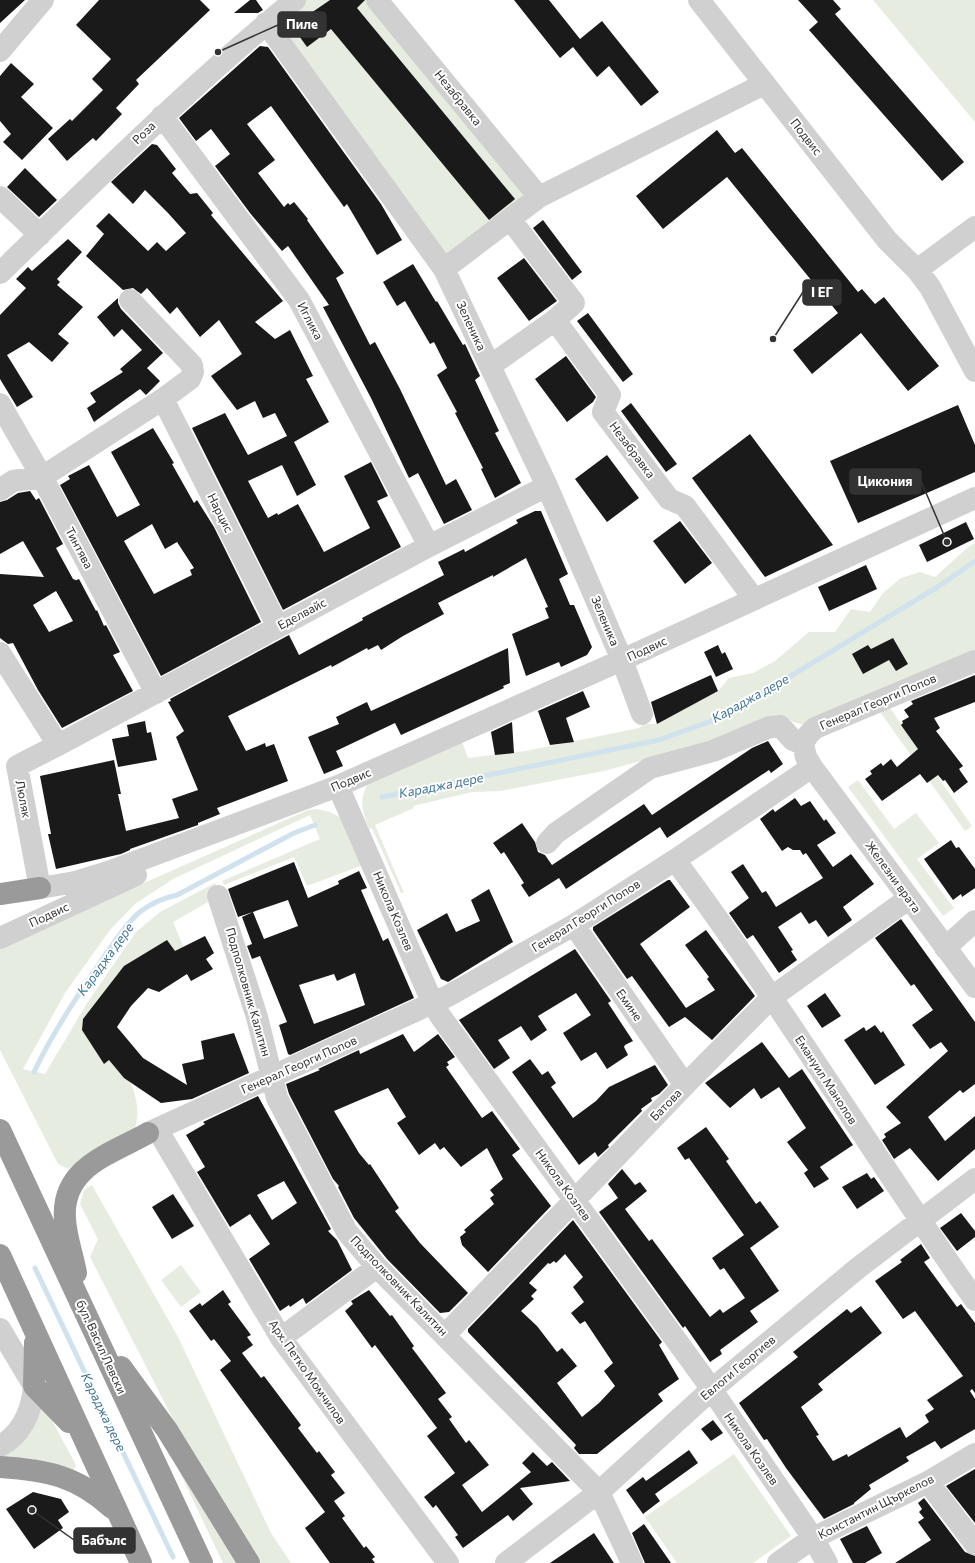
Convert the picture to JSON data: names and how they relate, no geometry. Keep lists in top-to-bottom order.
{
  "streets": {
    "highway": ["бул. Васил Левски"],
    "street": [
      "Незабравка",
      "Роза",
      "Подвис",
      "Иглика",
      "Зеленика",
      "Нарцис",
      "Тинтява",
      "Еделвайс",
      "Генерал Георги Попов",
      "Люляк",
      "Железни врата",
      "Никола Козлев",
      "Подполковник Калитин",
      "Емине",
      "Емануил Манолов",
      "Батова",
      "Евлоги Георгиев",
      "Арх. Петко Момчилов",
      "Константин Щъркелов"
    ]
  },
  "crossings": [
    ["Незабравка", "Подвис"],
    ["Роза", "Иглика"],
    ["Роза", "Зеленика"],
    ["Подвис", "Зеленика"],
    ["Подвис", "Люляк"],
    ["Подвис", "Никола Козлев"],
    ["Иглика", "Еделвайс"],
    ["Зеленика", "Еделвайс"],
    ["Нарцис", "Еделвайс"],
    ["Тинтява", "Еделвайс"],
    ["Еделвайс", "Люляк"],
    ["Генерал Георги Попов", "Железни врата"],
    ["Генерал Георги Попов", "Никола Козлев"],
    ["Генерал Георги Попов", "Подполковник Калитин"],
    ["Генерал Георги Попов", "Емине"],
    ["Генерал Георги Попов", "Емануил Манолов"],
    ["Генерал Георги Попов", "Арх. Петко Момчилов"],
    ["Железни врата", "Батова"],
    ["Никола Козлев", "Батова"],
    ["Никола Козлев", "Евлоги Георгиев"],
    ["Никола Козлев", "Константин Щъркелов"],
    ["Подполковник Калитин", "Батова"],
    ["Подполковник Калитин", "Евлоги Георгиев"],
    ["Емине", "Батова"],
    ["Емануил Манолов", "Батова"],
    ["Емануил Манолов", "Евлоги Георгиев"]
  ],
  "water": ["Караджа дере"],
  "places": [
    "Пиле",
    "I ЕГ",
    "Цикония",
    "Бабълс"
  ]
}
